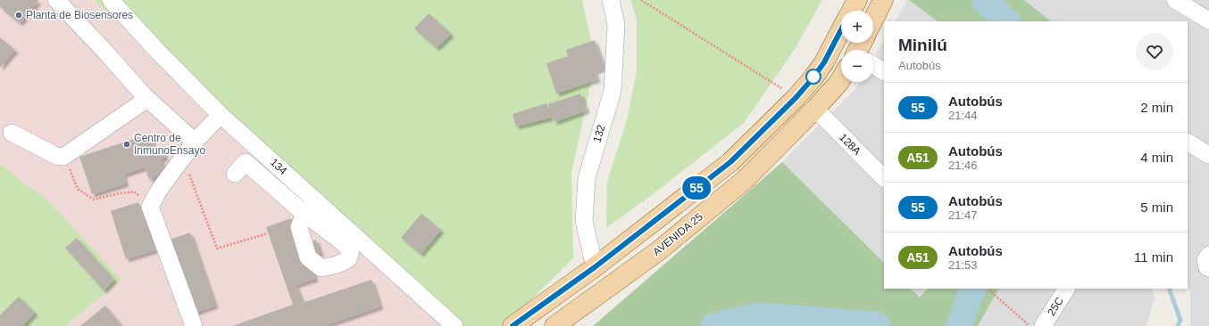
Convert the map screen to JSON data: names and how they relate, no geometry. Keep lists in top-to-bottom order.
{
  "streets": {
    "main road": ["AVENIDA 25"],
    "street": [
      "132",
      "128A",
      "134",
      "25C"
    ]
  },
  "crossings": [
    ["128A", "AVENIDA 25"]
  ],
  "places": ["Planta de Biosensores", "Centro de InmunoEnsayo"],
  "lines": ["bus line 55"],
  "page": {
    "on_map": "55",
    "map_buttons": ["+", "−"],
    "heading": ["Minilú", "Autobús"],
    "list": [
      {
        "mark": "55",
        "name": "Autobús",
        "note": "21:44",
        "value": "2 min"
      },
      {
        "mark": "A51",
        "name": "Autobús",
        "note": "21:46",
        "value": "4 min"
      },
      {
        "mark": "55",
        "name": "Autobús",
        "note": "21:47",
        "value": "5 min"
      },
      {
        "mark": "A51",
        "name": "Autobús",
        "note": "21:53",
        "value": "11 min"
      }
    ]
  }
}
